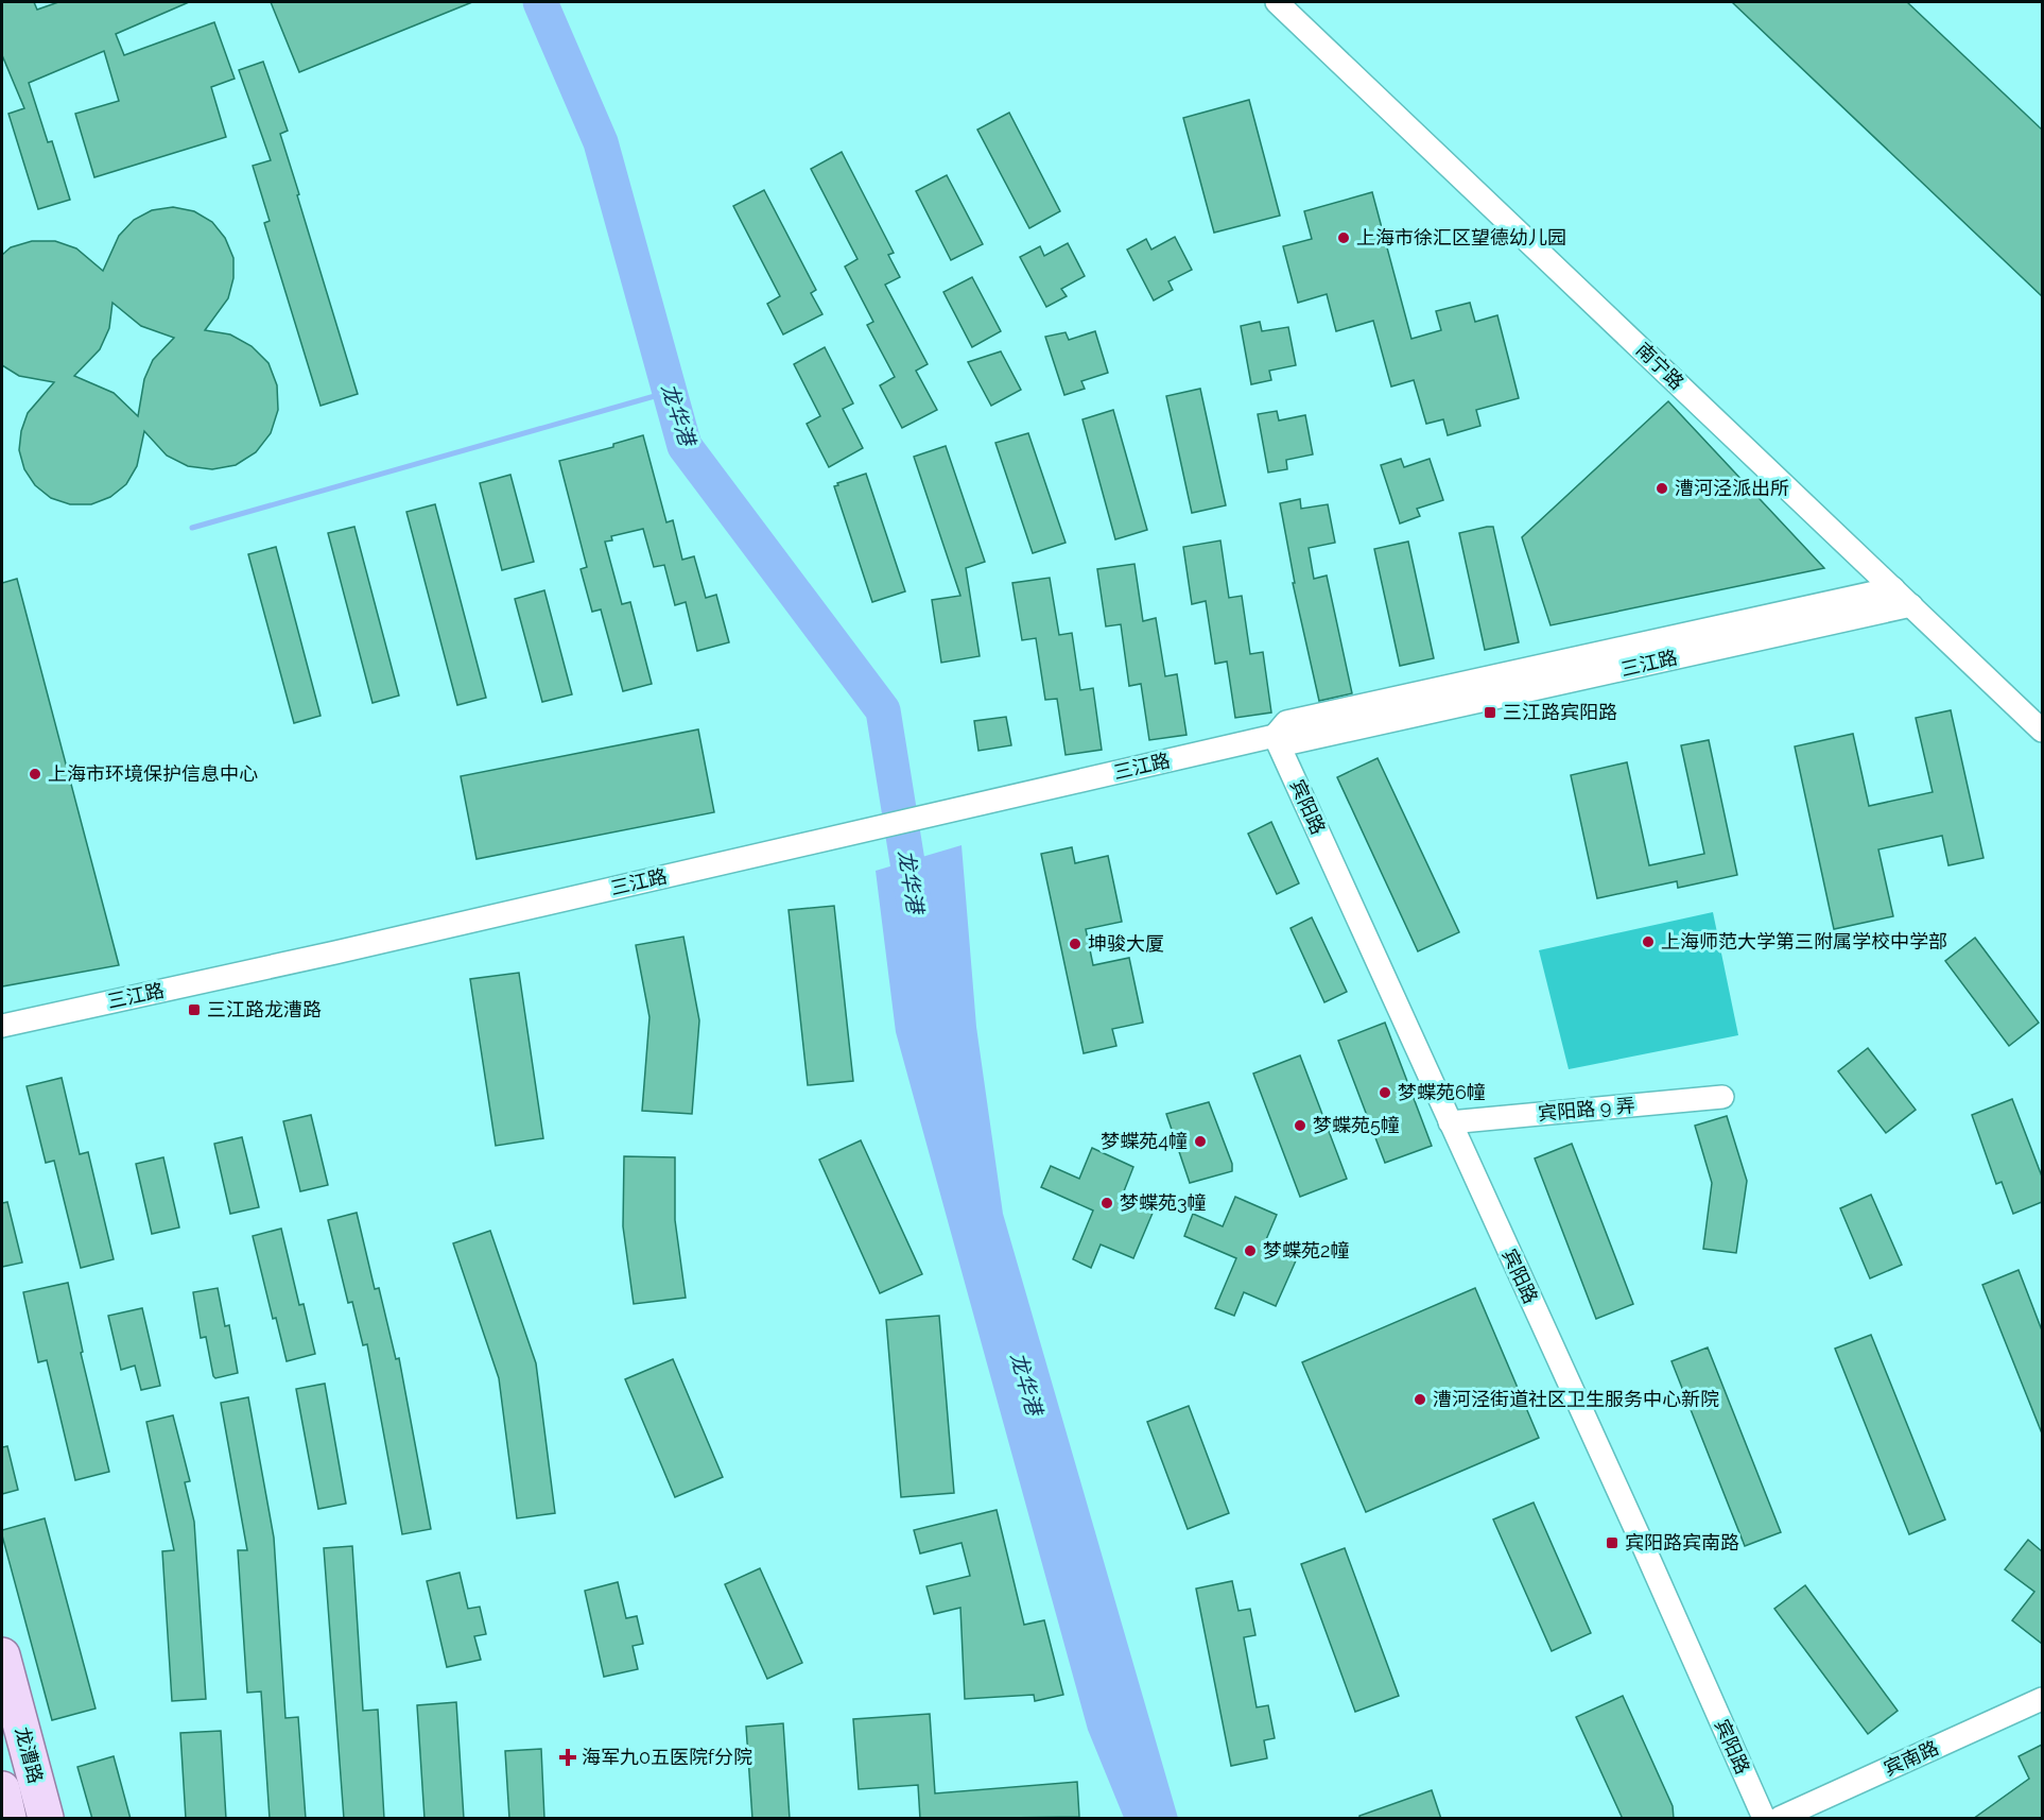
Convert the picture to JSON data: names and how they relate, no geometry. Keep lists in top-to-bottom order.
{
  "streets": {
    "main road": ["龙漕路"],
    "street": [
      "南宁路",
      "三江路",
      "宾阳路",
      "宾阳路 9 弄",
      "宾南路"
    ]
  },
  "crossings": [
    ["南宁路", "三江路"],
    ["三江路", "宾阳路"],
    ["宾阳路", "宾阳路 9 弄"]
  ],
  "water": ["龙华港"],
  "places": {
    "other": [
      "上海市徐汇区望德幼儿园",
      "漕河泾派出所",
      "上海市环境保护信息中心",
      "上海师范大学第三附属学校中学部",
      "坤骏大厦",
      "梦蝶苑6幢",
      "梦蝶苑5幢",
      "梦蝶苑4幢",
      "梦蝶苑3幢",
      "梦蝶苑2幢",
      "漕河泾街道社区卫生服务中心新院"
    ],
    "transit": ["三江路宾阳路", "三江路龙漕路", "宾阳路宾南路"],
    "health": ["海军九0五医院f分院"]
  }
}
